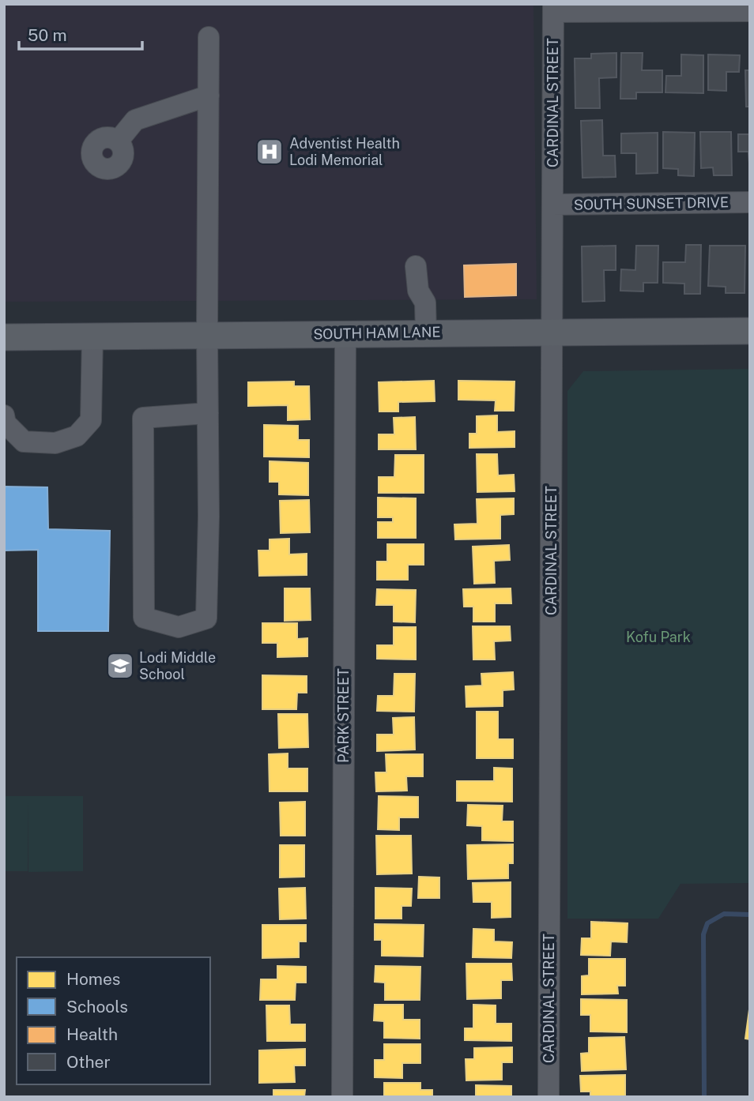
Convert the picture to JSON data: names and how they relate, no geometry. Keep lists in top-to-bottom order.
{
  "streets": {
    "main road": ["SOUTH HAM LANE"],
    "street": ["CARDINAL STREET", "SOUTH SUNSET DRIVE", "PARK STREET"]
  },
  "crossings": [
    ["CARDINAL STREET", "SOUTH SUNSET DRIVE"],
    ["CARDINAL STREET", "SOUTH HAM LANE"],
    ["SOUTH HAM LANE", "PARK STREET"]
  ],
  "parks": ["Kofu Park"],
  "places": {
    "hospital": ["Adventist Health Lodi Memorial"],
    "school or university": ["Lodi Middle School"]
  },
  "legend": [
    "Homes",
    "Schools",
    "Health",
    "Other"
  ],
  "scale_bar": "50 m"
}
